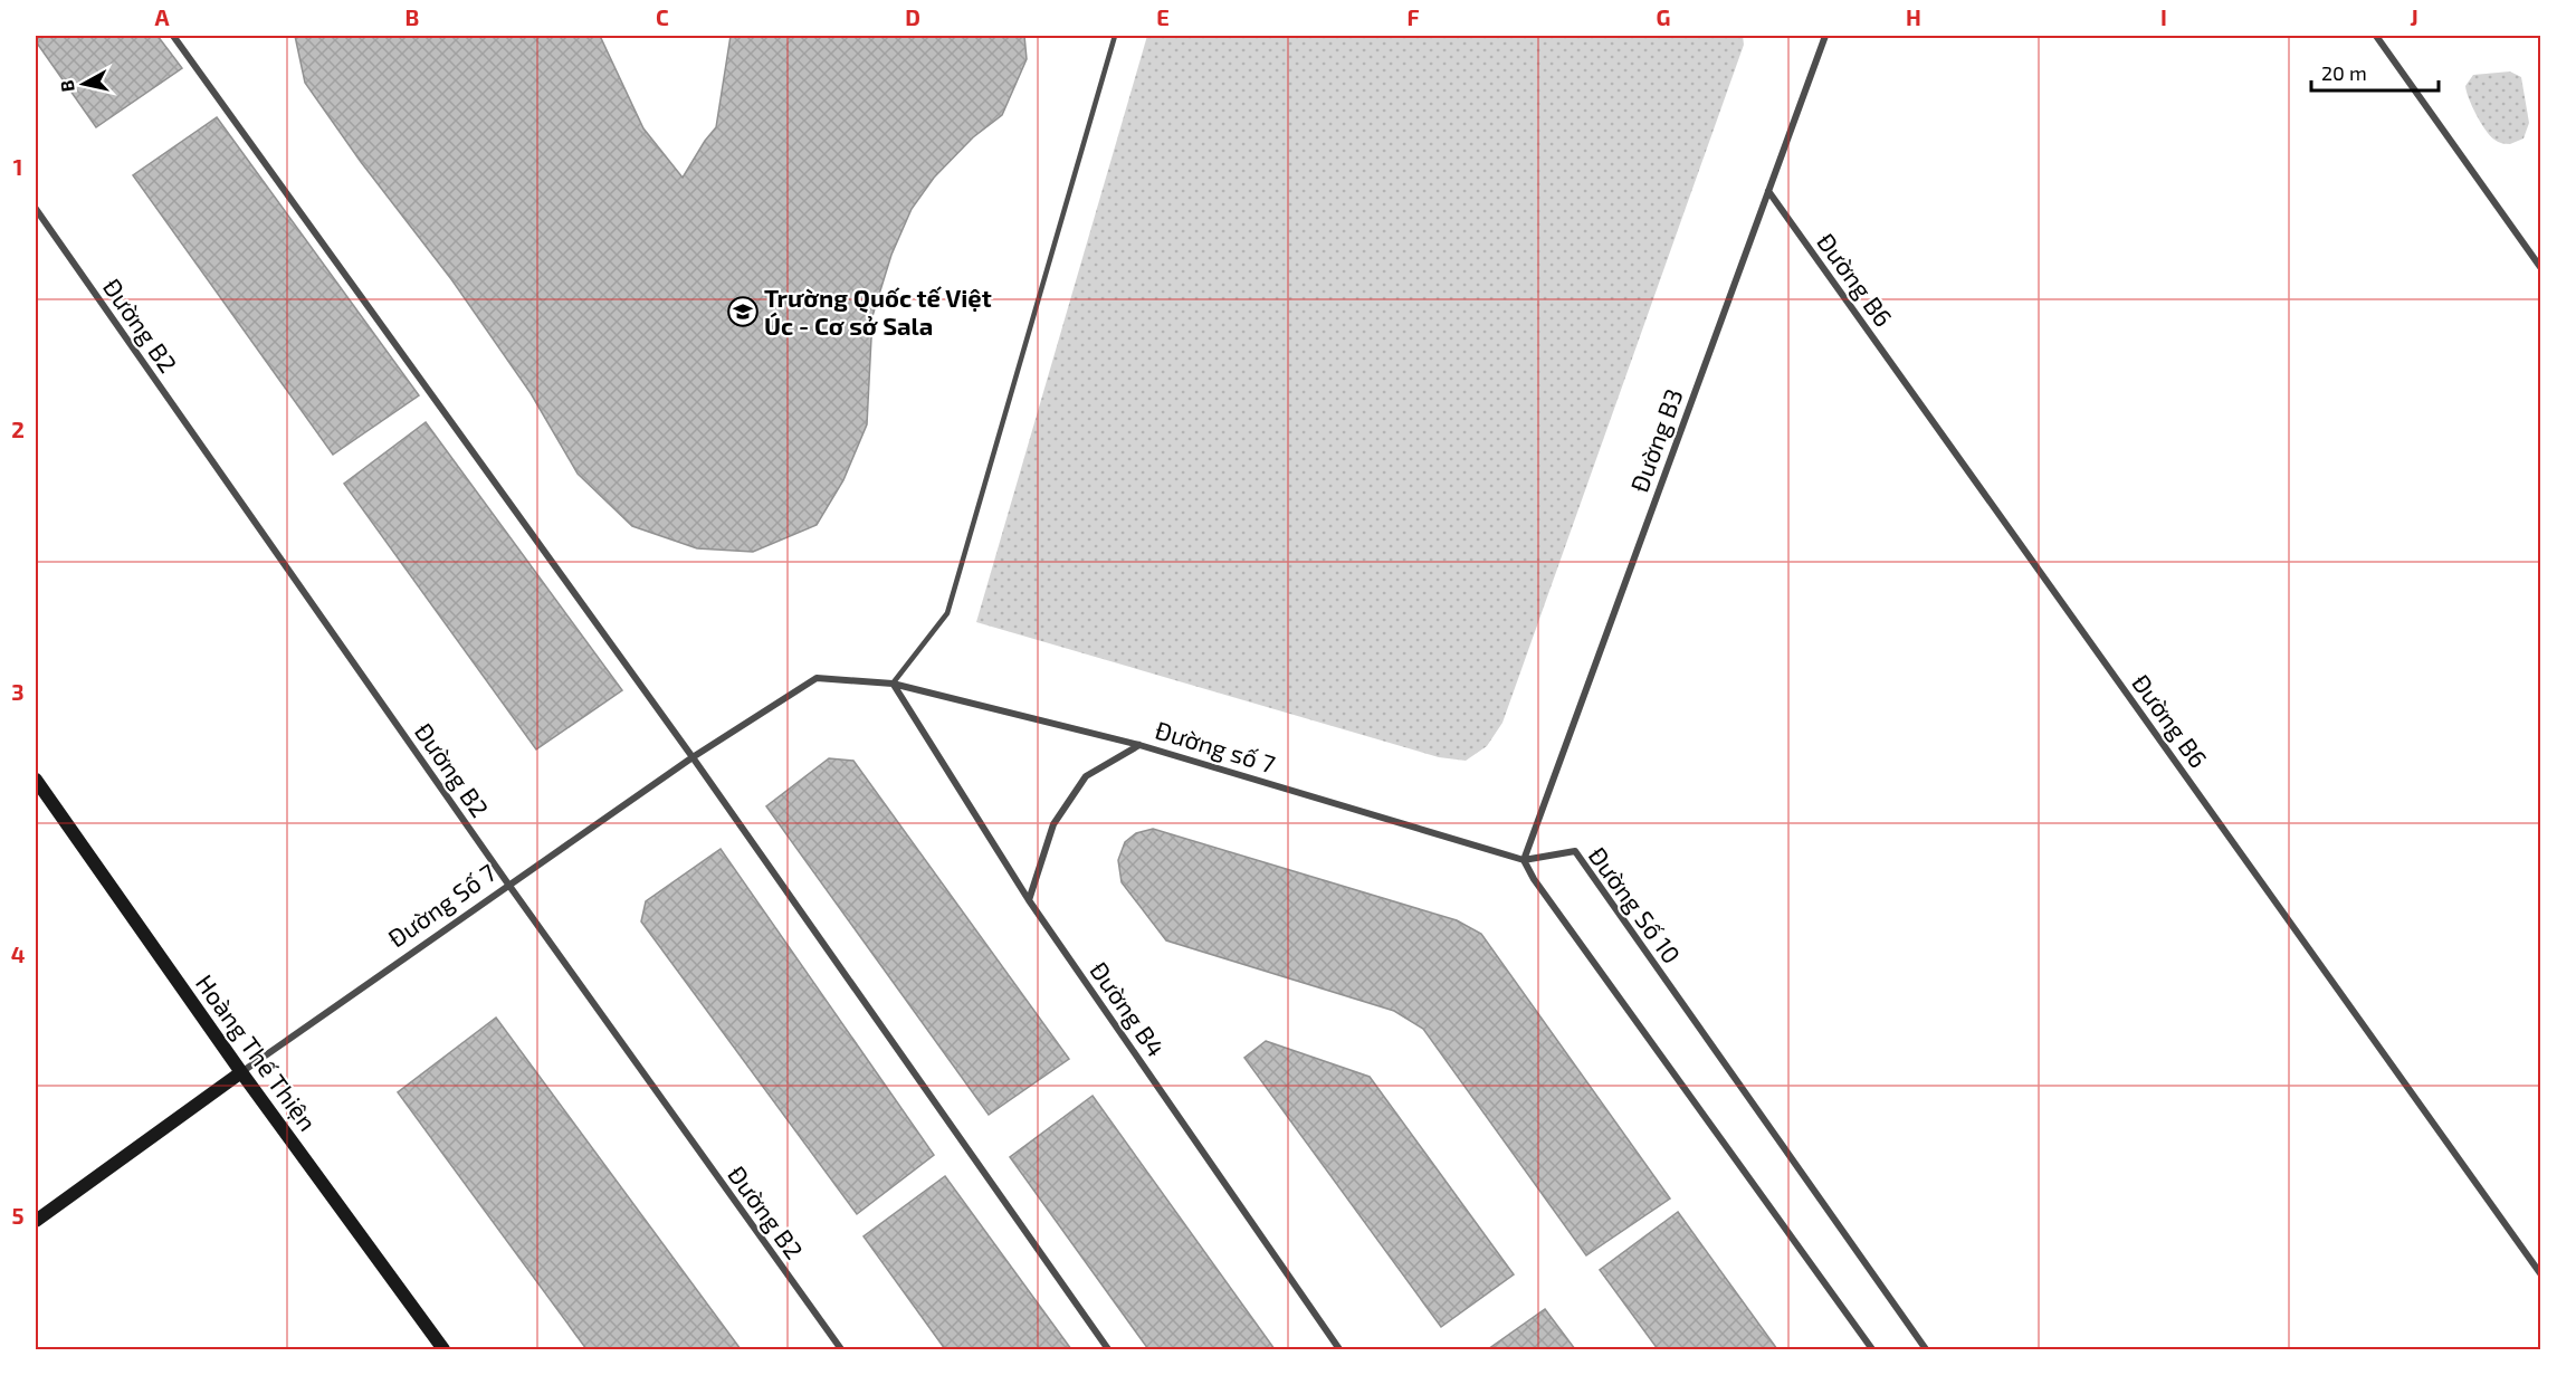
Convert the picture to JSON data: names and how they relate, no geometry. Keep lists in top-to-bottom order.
{
  "streets": {
    "street": [
      "Đường B6",
      "Đường B2",
      "Đường B3",
      "Đường số 7",
      "Đường Số 7",
      "Đường Số 10",
      "Đường B4",
      "Hoàng Thế Thiện"
    ]
  },
  "crossings": [
    ["Đường B6", "Đường B3"],
    ["Đường B2", "Đường Số 7"],
    ["Đường B3", "Đường số 7"],
    ["Đường B3", "Đường Số 10"],
    ["Đường số 7", "Đường Số 7"],
    ["Đường số 7", "Đường Số 10"],
    ["Đường số 7", "Đường B4"],
    ["Đường Số 7", "Đường B4"],
    ["Đường Số 7", "Hoàng Thế Thiện"]
  ],
  "places": {
    "school or university": ["Trường Quốc tế Việt Úc - Cơ sở Sala"]
  },
  "scale_bar": "20 m",
  "north": "left",
  "grid": {
    "columns": [
      "A",
      "B",
      "C",
      "D",
      "E",
      "F",
      "G",
      "H",
      "I",
      "J"
    ],
    "rows": [
      "1",
      "2",
      "3",
      "4",
      "5"
    ]
  }
}
